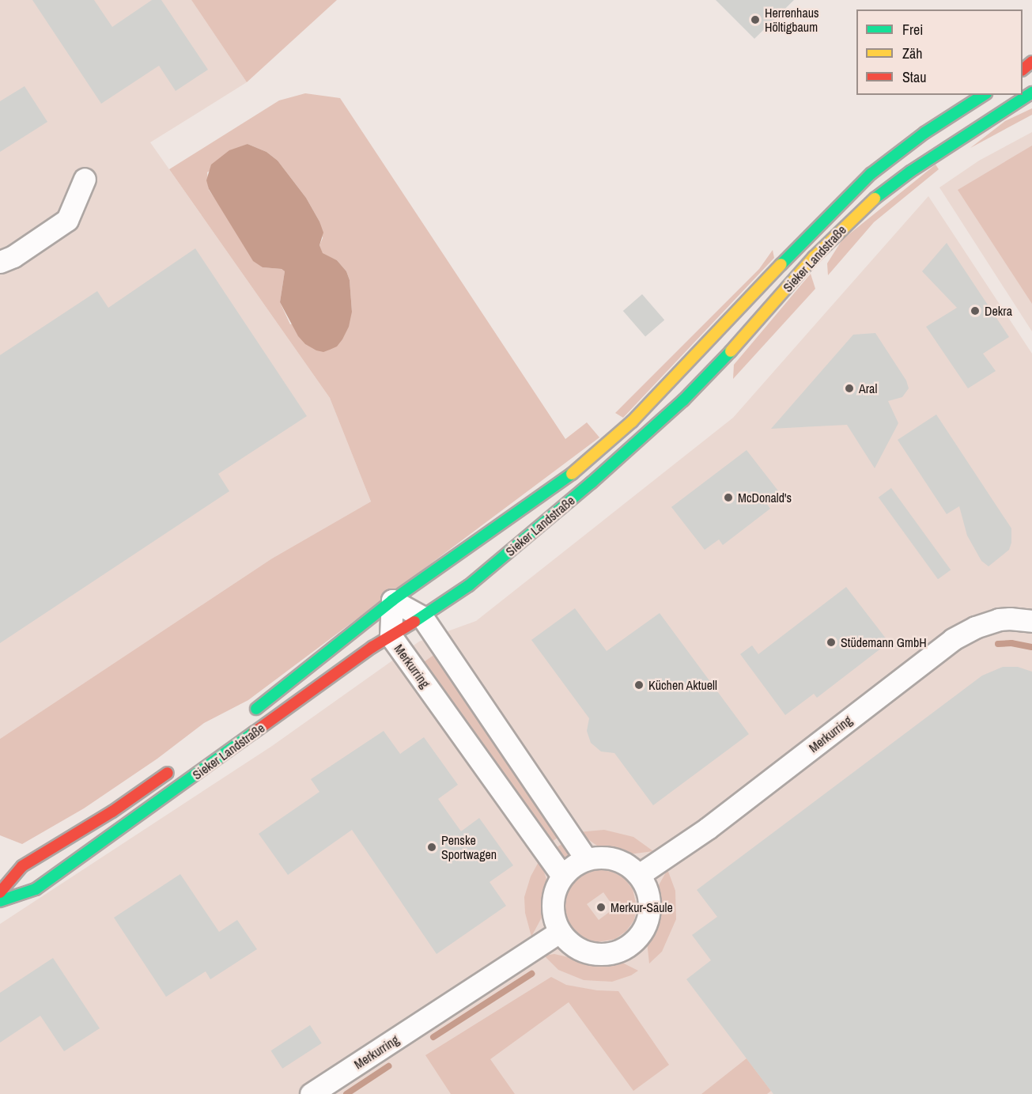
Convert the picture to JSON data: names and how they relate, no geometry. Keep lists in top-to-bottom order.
{
  "streets": {
    "main road": ["Sieker Landstraße"],
    "street": ["Merkurring"]
  },
  "crossings": [
    ["Sieker Landstraße", "Merkurring"]
  ],
  "places": [
    "Herrenhaus Höltigbaum",
    "Dekra",
    "Aral",
    "McDonald's",
    "Stüdemann GmbH",
    "Küchen Aktuell",
    "Penske Sportwagen",
    "Merkur-Säule"
  ],
  "legend": ["Frei", "Zäh", "Stau"]
}
